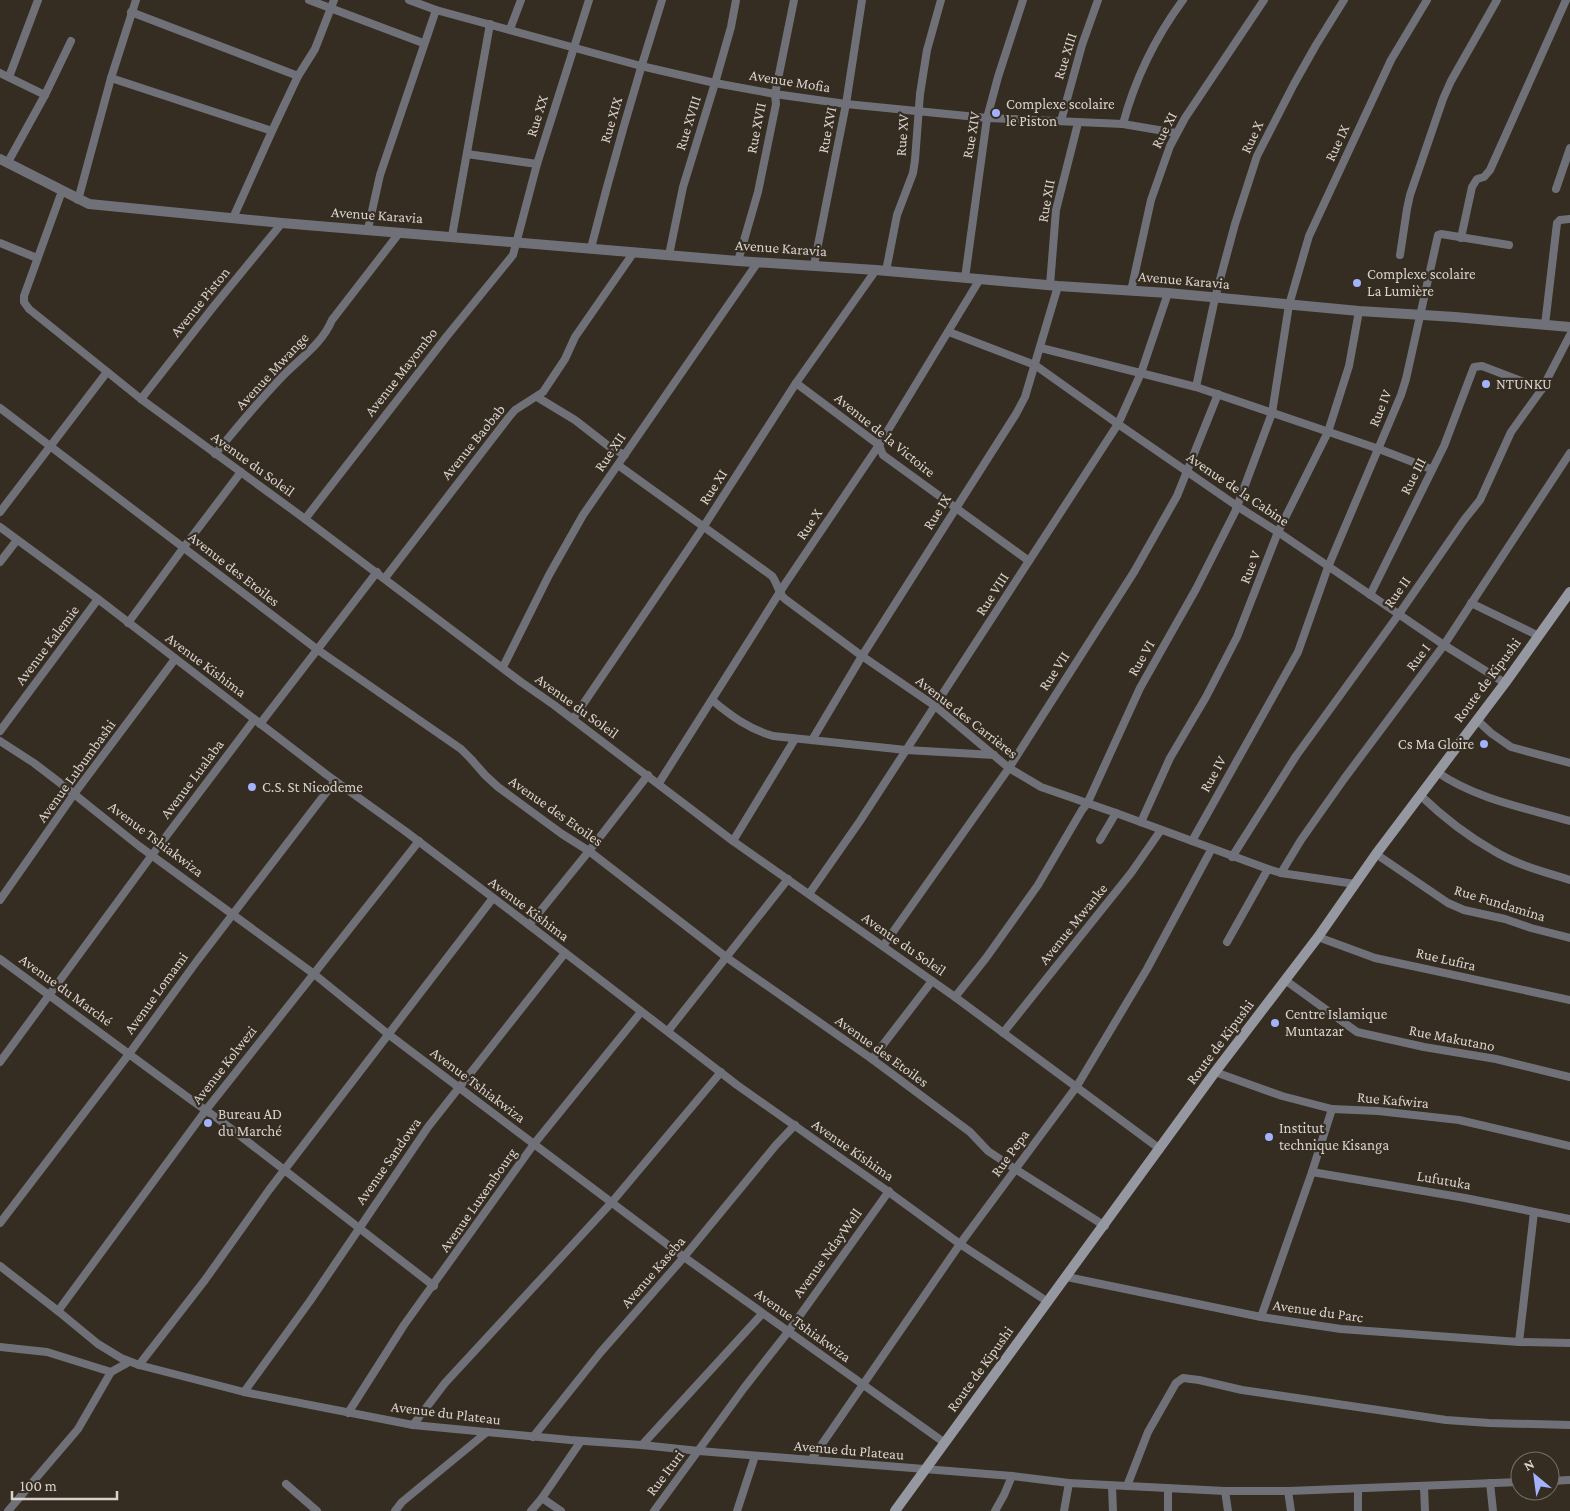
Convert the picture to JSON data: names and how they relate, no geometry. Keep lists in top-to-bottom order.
{
  "streets": {
    "main road": ["Route de Kipushi"],
    "street": [
      "Rue XIII",
      "Avenue Mofia",
      "Rue XX",
      "Rue XIX",
      "Rue XVIII",
      "Rue XVII",
      "Rue XVI",
      "Rue XI",
      "Rue XV",
      "Rue XIV",
      "Rue X",
      "Rue IX",
      "Rue XII",
      "Avenue Karavia",
      "Avenue Piston",
      "Avenue Mwange",
      "Avenue Mayombo",
      "Rue IV",
      "Avenue de la Victoire",
      "Avenue Baobab",
      "Avenue du Soleil",
      "Rue III",
      "Avenue de la Cabine",
      "Rue V",
      "Avenue des Etoiles",
      "Rue II",
      "Rue VIII",
      "Avenue Kalemie",
      "Rue I",
      "Rue VI",
      "Avenue Kishima",
      "Rue VII",
      "Avenue des Carrières",
      "Avenue Lubumbashi",
      "Avenue Lualaba",
      "Avenue Tshiakwiza",
      "Rue Fundamina",
      "Avenue Mwanke",
      "Rue Lufira",
      "Avenue du Marché",
      "Avenue Lomami",
      "Rue Makutano",
      "Avenue Kolwezi",
      "Rue Kafwira",
      "Rue Pepa",
      "Avenue Sandowa",
      "Lufutuka",
      "Avenue Luxembourg",
      "Avenue NdayWell",
      "Avenue Kaseba",
      "Avenue du Parc",
      "Avenue du Plateau",
      "Rue Ituri"
    ]
  },
  "crossings": [
    ["Rue XIII", "Avenue Mofia"],
    ["Avenue Mofia", "Rue XX"],
    ["Avenue Mofia", "Rue XIX"],
    ["Avenue Mofia", "Rue XVIII"],
    ["Avenue Mofia", "Rue XVII"],
    ["Avenue Mofia", "Rue XVI"],
    ["Avenue Mofia", "Rue XI"],
    ["Avenue Mofia", "Rue XV"],
    ["Avenue Mofia", "Rue XIV"],
    ["Avenue Mofia", "Rue XII"],
    ["Rue XX", "Avenue Karavia"],
    ["Rue XX", "Avenue Mayombo"],
    ["Rue XIX", "Avenue Karavia"],
    ["Rue XVIII", "Avenue Karavia"],
    ["Rue XVII", "Avenue Karavia"],
    ["Rue XVI", "Avenue Karavia"],
    ["Rue XI", "Rue XV"],
    ["Rue XI", "Avenue Karavia"],
    ["Rue XI", "Avenue de la Victoire"],
    ["Rue XI", "Avenue du Soleil"],
    ["Rue XI", "Avenue des Carrières"],
    ["Rue XV", "Avenue Karavia"],
    ["Rue XIV", "Avenue Karavia"],
    ["Rue X", "Avenue Karavia"],
    ["Rue X", "Avenue de la Victoire"],
    ["Rue X", "Avenue du Soleil"],
    ["Rue X", "Avenue de la Cabine"],
    ["Rue X", "Avenue des Carrières"],
    ["Rue IX", "Rue XII"],
    ["Rue IX", "Avenue Karavia"],
    ["Rue IX", "Avenue de la Victoire"],
    ["Rue IX", "Avenue de la Cabine"],
    ["Rue IX", "Rue VI"],
    ["Rue IX", "Avenue des Carrières"],
    ["Rue XII", "Avenue Karavia"],
    ["Rue XII", "Avenue du Soleil"],
    ["Rue XII", "Avenue des Carrières"],
    ["Avenue Karavia", "Avenue Piston"],
    ["Avenue Karavia", "Avenue Mwange"],
    ["Avenue Karavia", "Avenue Mayombo"],
    ["Avenue Karavia", "Rue IV"],
    ["Avenue Karavia", "Avenue Baobab"],
    ["Avenue Karavia", "Avenue du Soleil"],
    ["Avenue Karavia", "Rue V"],
    ["Avenue Karavia", "Rue VIII"],
    ["Avenue Karavia", "Rue VI"],
    ["Avenue Piston", "Avenue du Soleil"],
    ["Avenue Mwange", "Avenue du Soleil"],
    ["Avenue Mayombo", "Avenue du Soleil"],
    ["Rue IV", "Avenue de la Cabine"],
    ["Rue IV", "Avenue des Carrières"],
    ["Avenue de la Victoire", "Rue VIII"],
    ["Avenue Baobab", "Avenue du Soleil"],
    ["Avenue du Soleil", "Rue VIII"],
    ["Avenue du Soleil", "Rue VI"],
    ["Avenue du Soleil", "Rue VII"],
    ["Avenue du Soleil", "Route de Kipushi"],
    ["Avenue du Soleil", "Avenue Lualaba"],
    ["Avenue du Soleil", "Avenue Mwanke"],
    ["Avenue du Soleil", "Rue Pepa"],
    ["Rue III", "Avenue de la Cabine"],
    ["Rue III", "Rue II"],
    ["Avenue de la Cabine", "Rue V"],
    ["Avenue de la Cabine", "Rue II"],
    ["Avenue de la Cabine", "Rue VIII"],
    ["Avenue de la Cabine", "Rue I"],
    ["Avenue de la Cabine", "Rue VI"],
    ["Avenue de la Cabine", "Rue VII"],
    ["Avenue de la Cabine", "Route de Kipushi"],
    ["Rue V", "Avenue des Carrières"],
    ["Avenue des Etoiles", "Route de Kipushi"],
    ["Avenue des Etoiles", "Avenue Lualaba"],
    ["Avenue des Etoiles", "Rue Pepa"],
    ["Rue II", "Avenue des Carrières"],
    ["Rue VIII", "Avenue des Carrières"],
    ["Avenue Kalemie", "Avenue Kishima"],
    ["Rue I", "Avenue des Carrières"],
    ["Rue VI", "Avenue des Carrières"],
    ["Avenue Kishima", "Route de Kipushi"],
    ["Avenue Kishima", "Avenue Lubumbashi"],
    ["Avenue Kishima", "Avenue Lualaba"],
    ["Avenue Kishima", "Avenue Lomami"],
    ["Avenue Kishima", "Avenue Kolwezi"],
    ["Avenue Kishima", "Rue Pepa"],
    ["Avenue Kishima", "Avenue Sandowa"],
    ["Avenue Kishima", "Avenue Luxembourg"],
    ["Avenue Kishima", "Avenue NdayWell"],
    ["Avenue Kishima", "Avenue Kaseba"],
    ["Rue VII", "Avenue des Carrières"],
    ["Route de Kipushi", "Avenue des Carrières"],
    ["Route de Kipushi", "Avenue Tshiakwiza"],
    ["Route de Kipushi", "Rue Fundamina"],
    ["Route de Kipushi", "Rue Lufira"],
    ["Route de Kipushi", "Rue Makutano"],
    ["Route de Kipushi", "Rue Kafwira"],
    ["Route de Kipushi", "Avenue du Parc"],
    ["Route de Kipushi", "Avenue du Plateau"],
    ["Avenue des Carrières", "Avenue Mwanke"],
    ["Avenue des Carrières", "Rue Pepa"],
    ["Avenue Lubumbashi", "Avenue Tshiakwiza"],
    ["Avenue Lualaba", "Avenue Tshiakwiza"],
    ["Avenue Lualaba", "Avenue du Marché"],
    ["Avenue Tshiakwiza", "Avenue Lomami"],
    ["Avenue Tshiakwiza", "Avenue Kolwezi"],
    ["Avenue Tshiakwiza", "Rue Pepa"],
    ["Avenue Tshiakwiza", "Avenue Sandowa"],
    ["Avenue Tshiakwiza", "Avenue Luxembourg"],
    ["Avenue Tshiakwiza", "Avenue NdayWell"],
    ["Avenue Tshiakwiza", "Avenue Kaseba"],
    ["Avenue du Marché", "Avenue Lomami"],
    ["Avenue du Marché", "Avenue Kolwezi"],
    ["Avenue du Marché", "Avenue Sandowa"],
    ["Avenue du Marché", "Avenue Luxembourg"],
    ["Avenue Kolwezi", "Avenue du Plateau"],
    ["Rue Pepa", "Avenue du Plateau"],
    ["Avenue Sandowa", "Avenue du Plateau"],
    ["Avenue Luxembourg", "Avenue du Plateau"],
    ["Avenue NdayWell", "Avenue du Plateau"],
    ["Avenue NdayWell", "Rue Ituri"],
    ["Avenue Kaseba", "Avenue du Plateau"],
    ["Avenue du Plateau", "Rue Ituri"]
  ],
  "places": [
    "Complexe scolaire le Piston",
    "Complexe scolaire La Lumière",
    "NTUNKU",
    "Cs Ma Gloire",
    "C.S. St Nicodeme",
    "Centre Islamique Muntazar",
    "Bureau AD du Marché",
    "Institut technique Kisanga"
  ],
  "scale_bar": "100 m",
  "north": "top left"
}
